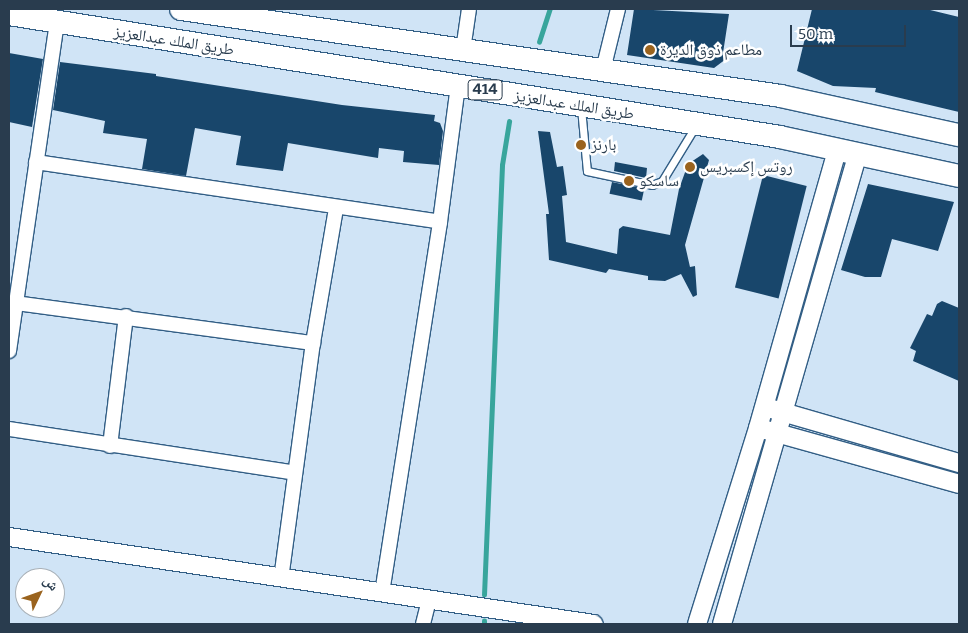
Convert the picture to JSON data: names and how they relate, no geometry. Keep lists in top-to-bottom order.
{
  "streets": {
    "highway": ["طريق الملك عبدالعزيز", "414"]
  },
  "places": [
    "مطاعم ذوق الديرة",
    "بارنز",
    "روتس إكسبريس",
    "ساسكو"
  ],
  "scale_bar": "50 m",
  "north": "top right"
}
